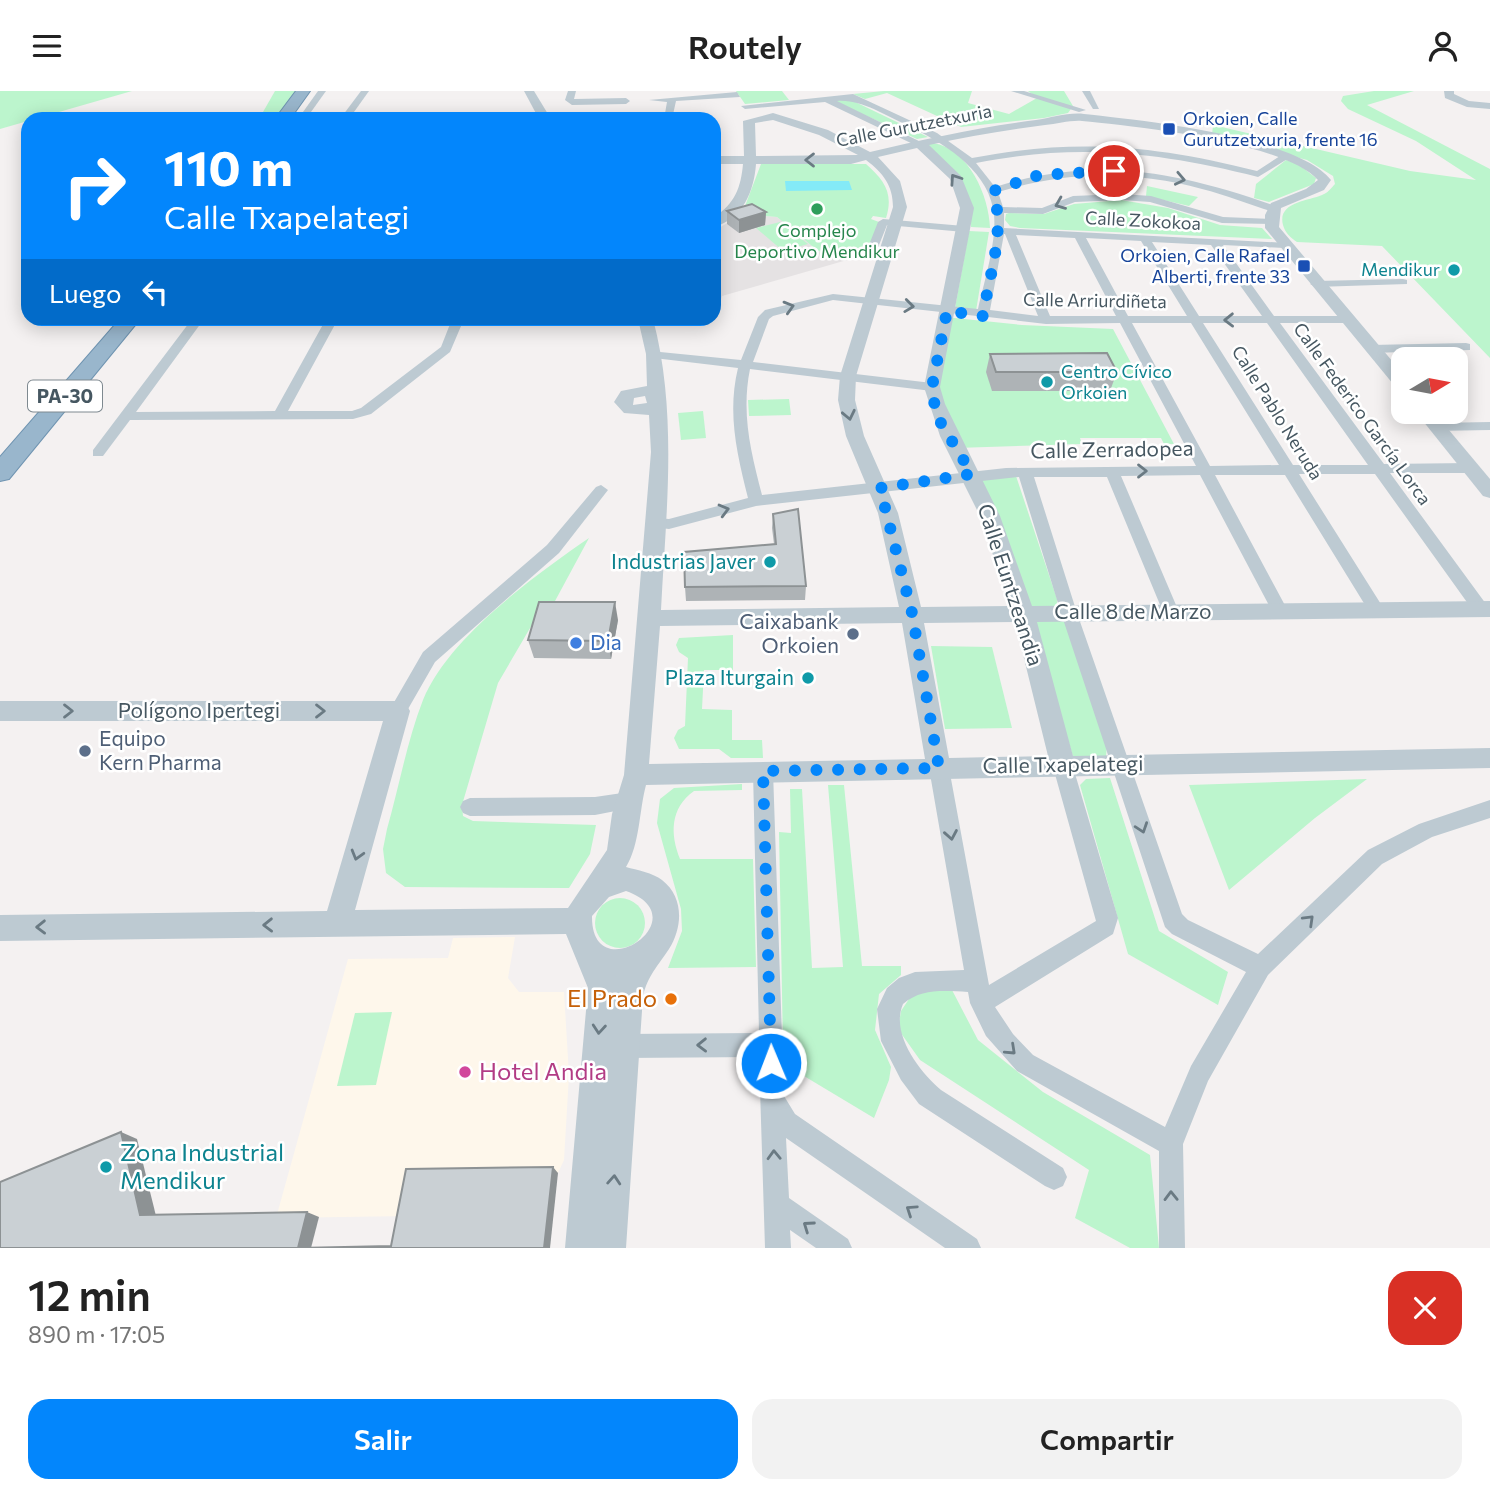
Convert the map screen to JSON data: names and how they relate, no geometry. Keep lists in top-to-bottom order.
{
  "streets": {
    "highway": ["PA-30"],
    "street": [
      "Calle Gurutzetxuria",
      "Calle Zokokoa",
      "Calle Arriurdiñeta",
      "Calle Pablo Neruda",
      "Calle Federico García Lorca",
      "Calle Zerradopea",
      "Calle Euntzeandia",
      "Calle 8 de Marzo",
      "Polígono Ipertegi",
      "Calle Txapelategi"
    ]
  },
  "crossings": [
    ["Calle Gurutzetxuria", "Calle Euntzeandia"],
    ["Calle Zokokoa", "Calle Pablo Neruda"],
    ["Calle Zokokoa", "Calle Federico García Lorca"],
    ["Calle Arriurdiñeta", "Calle Pablo Neruda"],
    ["Calle Arriurdiñeta", "Calle Federico García Lorca"],
    ["Calle Arriurdiñeta", "Calle Zerradopea"],
    ["Calle Arriurdiñeta", "Calle Euntzeandia"],
    ["Calle Pablo Neruda", "Calle Zerradopea"],
    ["Calle Pablo Neruda", "Calle 8 de Marzo"],
    ["Calle Federico García Lorca", "Calle Zerradopea"],
    ["Calle Federico García Lorca", "Calle 8 de Marzo"],
    ["Calle Zerradopea", "Calle Euntzeandia"],
    ["Calle Euntzeandia", "Calle 8 de Marzo"],
    ["Calle Euntzeandia", "Calle Txapelategi"]
  ],
  "one_way": ["Polígono Ipertegi"],
  "places": {
    "transit": ["Orkoien, Calle Gurutzetxuria, frente 16", "Orkoien, Calle Rafael Alberti, frente 33"],
    "other": [
      "Complejo Deportivo Mendikur",
      "Mendikur",
      "Centro Cívico Orkoien",
      "Industrias Javer",
      "Caixabank Orkoien",
      "Dia",
      "Plaza Iturgain",
      "Equipo Kern Pharma",
      "El Prado",
      "Hotel Andia",
      "Zona Industrial Mendikur"
    ]
  },
  "north": "right",
  "page": {
    "header": "Routely",
    "turn": ["110 m", "Calle Txapelategi"],
    "then": "Luego",
    "heading": ["12 min", "890 m · 17:05"],
    "buttons": ["Salir", "Compartir"]
  }
}
